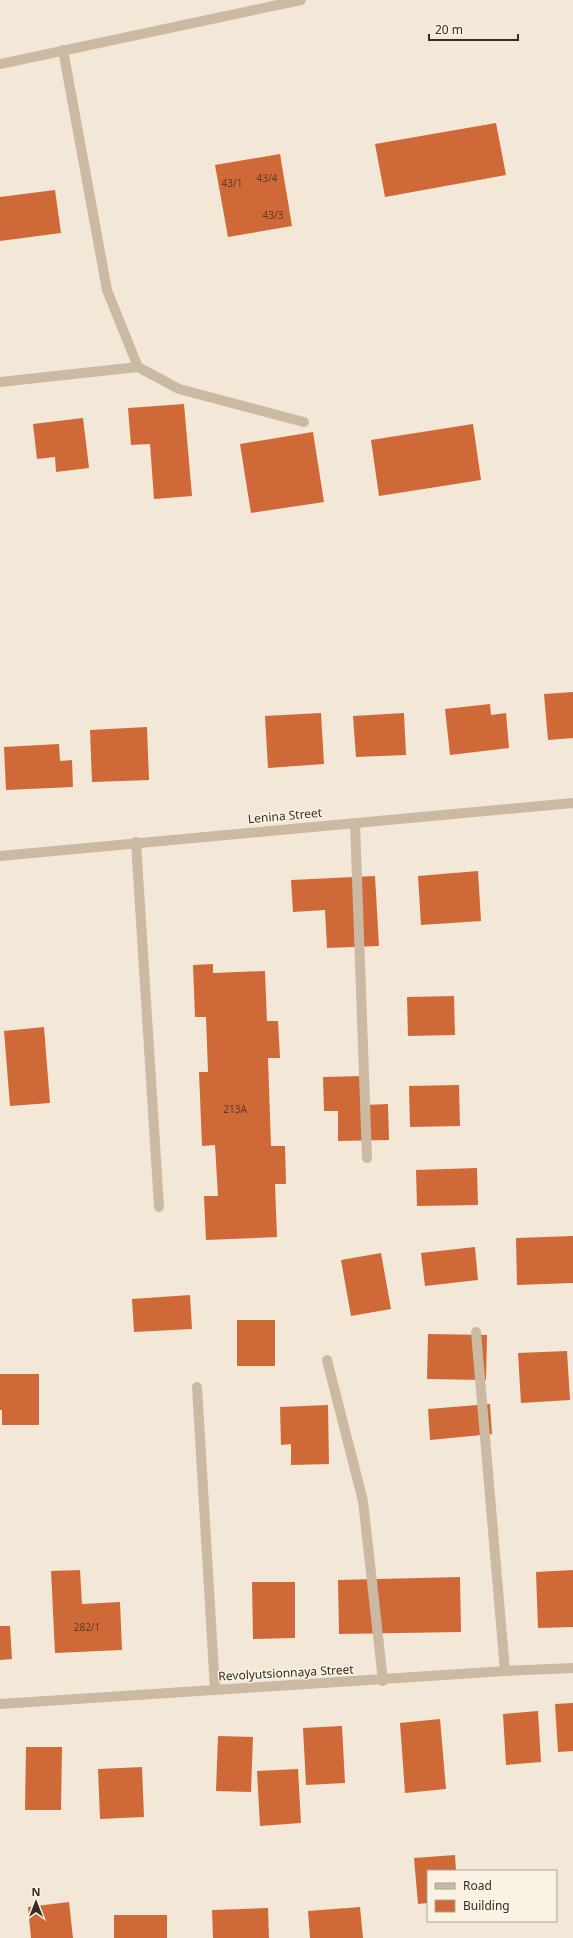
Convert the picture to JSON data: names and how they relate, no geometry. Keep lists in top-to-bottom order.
{
  "streets": {
    "street": ["Lenina Street", "Revolyutsionnaya Street"]
  },
  "house_numbers": [
    "43/4",
    "43/1",
    "43/3",
    "213А",
    "282/1"
  ],
  "legend": ["Road", "Building"],
  "scale_bar": "20 m",
  "north": "top"
}
